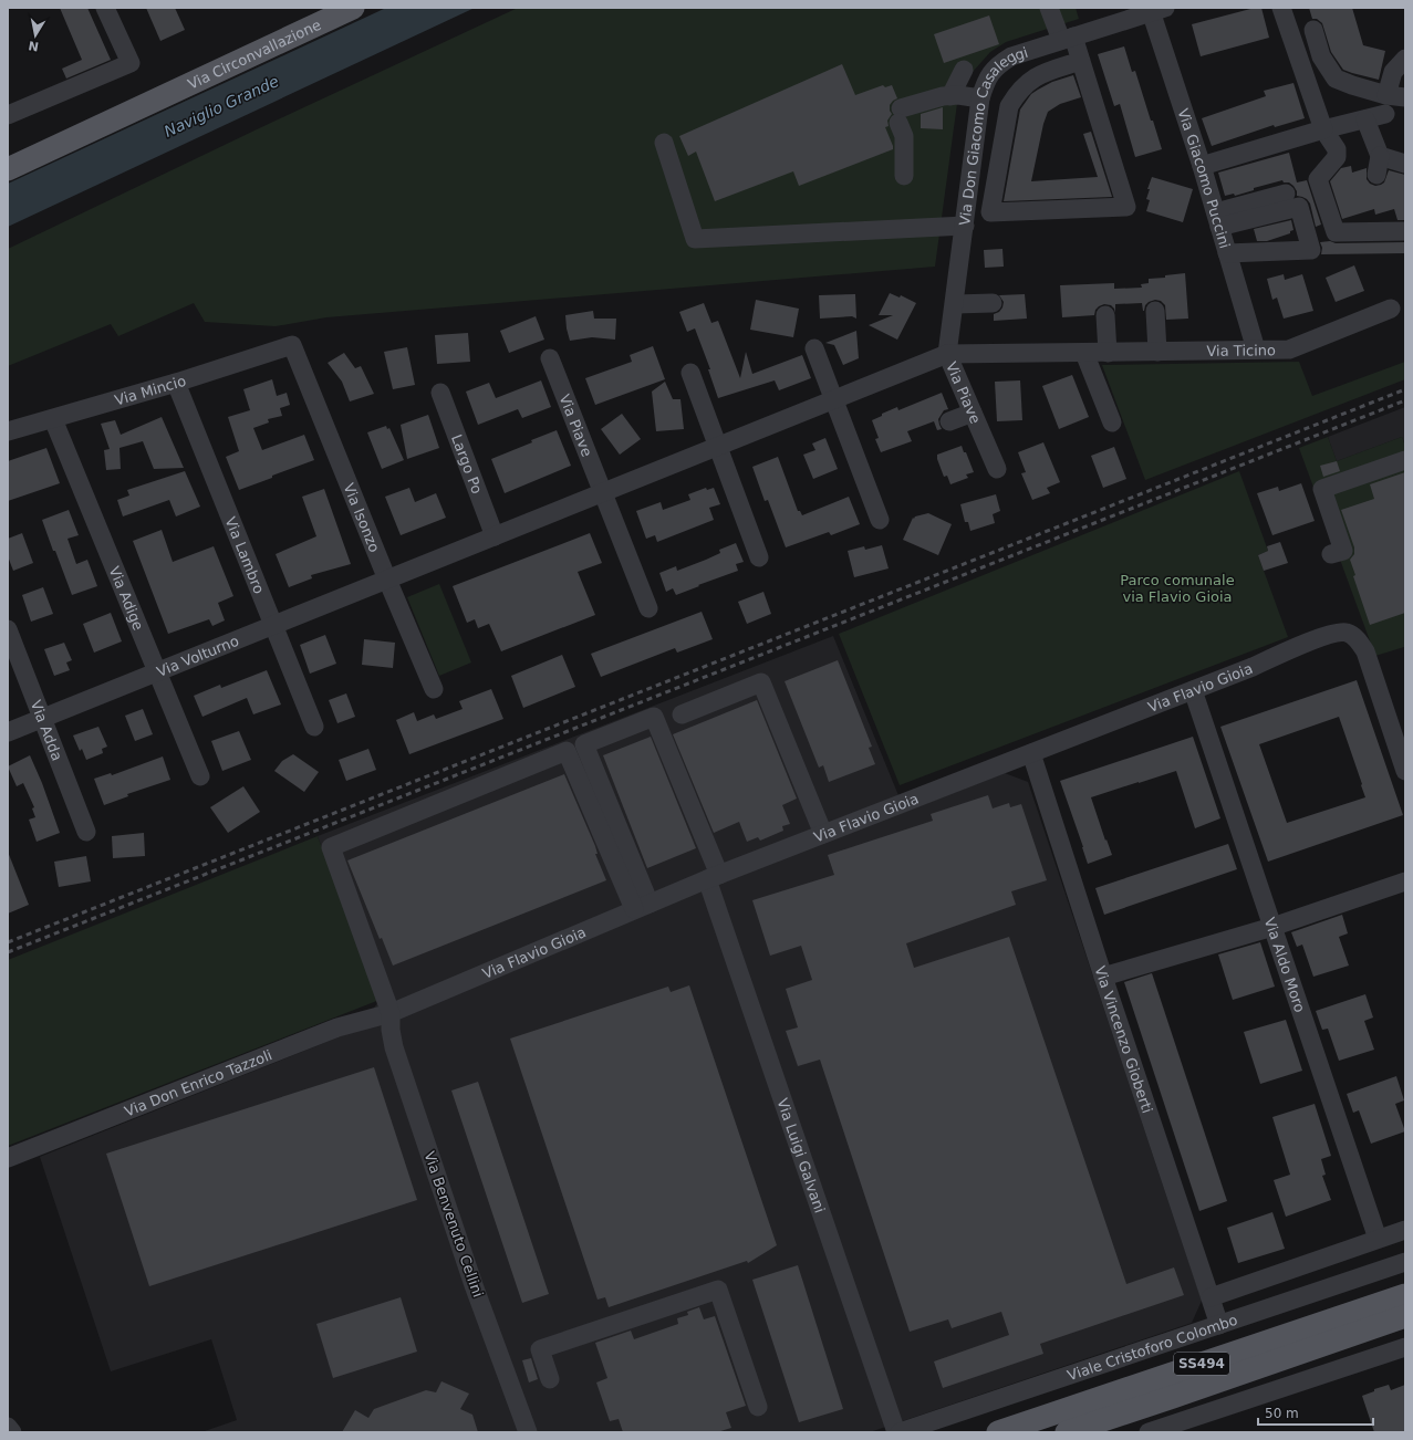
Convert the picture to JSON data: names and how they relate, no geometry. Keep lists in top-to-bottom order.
{
  "streets": {
    "main road": ["Via Circonvallazione", "SS494"],
    "street": [
      "Via Don Giacomo Casaleggi",
      "Via Giacomo Puccini",
      "Via Ticino",
      "Via Mincio",
      "Via Piave",
      "Largo Po",
      "Via Isonzo",
      "Via Lambro",
      "Via Adige",
      "Via Volturno",
      "Via Flavio Gioia",
      "Via Adda",
      "Via Aldo Moro",
      "Via Vincenzo Gioberti",
      "Via Don Enrico Tazzoli",
      "Via Luigi Galvani",
      "Via Benvenuto Cellini",
      "Viale Cristoforo Colombo"
    ]
  },
  "crossings": [
    ["Via Don Giacomo Casaleggi", "Via Giacomo Puccini"],
    ["Via Don Giacomo Casaleggi", "Via Ticino"],
    ["Via Don Giacomo Casaleggi", "Via Piave"],
    ["Via Giacomo Puccini", "Via Ticino"],
    ["Via Ticino", "Via Piave"],
    ["Via Mincio", "Via Isonzo"],
    ["Via Mincio", "Via Lambro"],
    ["Via Mincio", "Via Adige"],
    ["Via Isonzo", "Via Volturno"],
    ["Via Lambro", "Via Volturno"],
    ["Via Adige", "Via Volturno"],
    ["Via Volturno", "Via Adda"],
    ["Via Flavio Gioia", "Via Aldo Moro"],
    ["Via Flavio Gioia", "Via Vincenzo Gioberti"],
    ["Via Flavio Gioia", "Via Don Enrico Tazzoli"],
    ["Via Flavio Gioia", "Via Luigi Galvani"],
    ["Via Flavio Gioia", "Via Benvenuto Cellini"],
    ["Via Vincenzo Gioberti", "Viale Cristoforo Colombo"],
    ["Via Don Enrico Tazzoli", "Via Benvenuto Cellini"],
    ["Via Luigi Galvani", "Via Benvenuto Cellini"]
  ],
  "water": ["Naviglio Grande"],
  "parks": ["Parco comunale via Flavio Gioia"],
  "scale_bar": "50 m",
  "north": "bottom"
}
